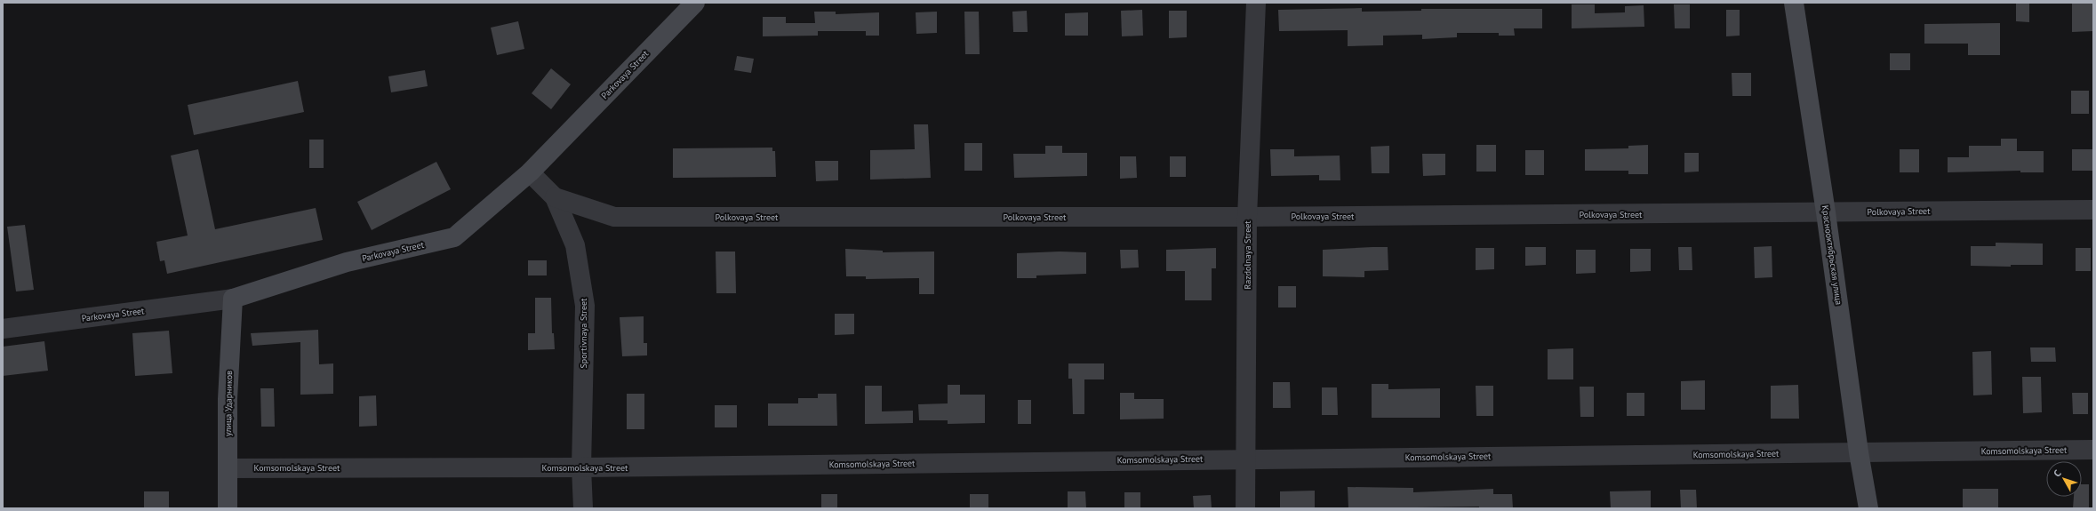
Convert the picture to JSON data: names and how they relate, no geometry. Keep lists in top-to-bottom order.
{
  "streets": {
    "main road": ["Parkovaya Street", "Краснооктябрьская улица", "улица Ударников"],
    "street": [
      "Polkovaya Street",
      "Razdolnaya Street",
      "Sportivnaya Street",
      "Komsomolskaya Street"
    ]
  },
  "crossings": [
    ["Parkovaya Street", "Sportivnaya Street"],
    ["Parkovaya Street", "улица Ударников"],
    ["Polkovaya Street", "Razdolnaya Street"],
    ["Polkovaya Street", "Краснооктябрьская улица"],
    ["Polkovaya Street", "Sportivnaya Street"],
    ["Razdolnaya Street", "Komsomolskaya Street"],
    ["Краснооктябрьская улица", "Komsomolskaya Street"],
    ["Sportivnaya Street", "Komsomolskaya Street"],
    ["улица Ударников", "Komsomolskaya Street"]
  ],
  "north": "top left"
}
